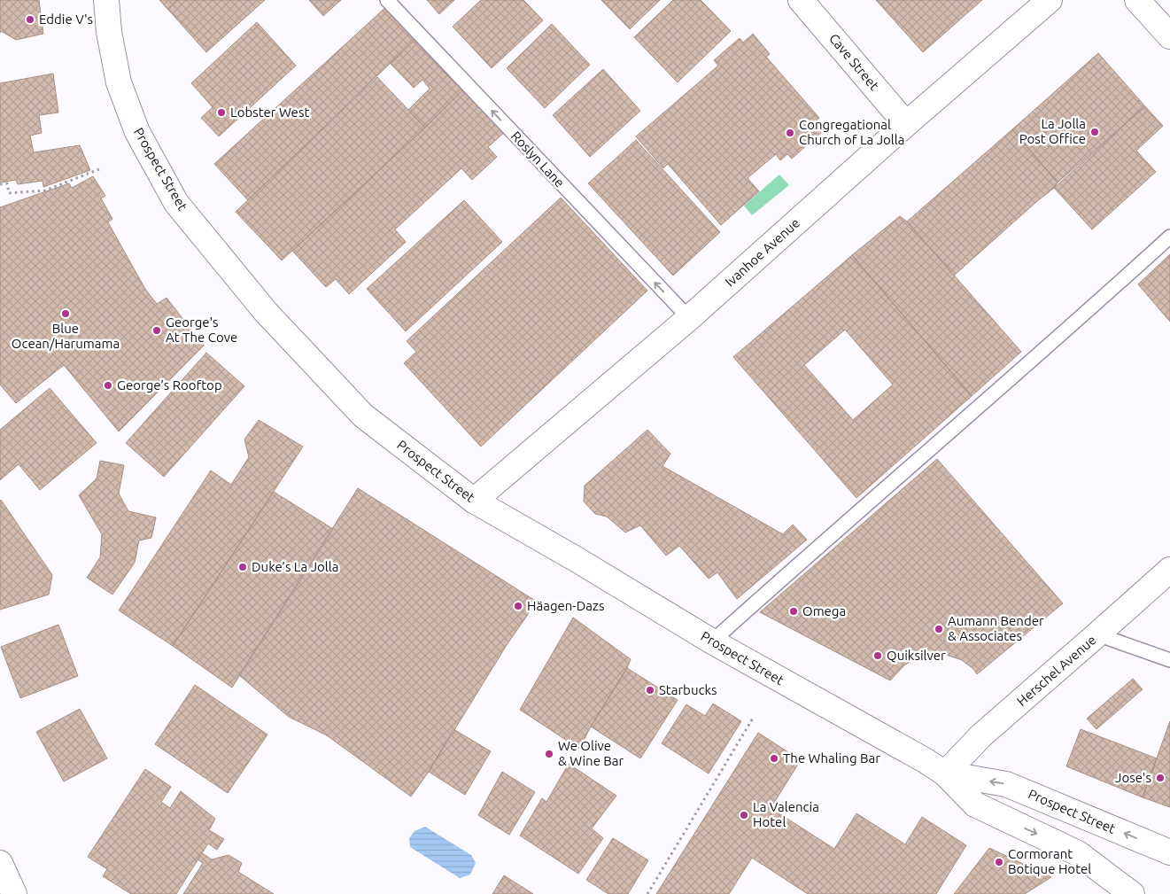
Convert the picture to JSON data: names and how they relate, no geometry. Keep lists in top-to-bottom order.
{
  "streets": {
    "main road": [
      "Cave Street",
      "Prospect Street",
      "Ivanhoe Avenue",
      "Herschel Avenue"
    ],
    "lane": ["Roslyn Lane"]
  },
  "crossings": [
    ["Cave Street", "Ivanhoe Avenue"],
    ["Roslyn Lane", "Ivanhoe Avenue"],
    ["Prospect Street", "Ivanhoe Avenue"],
    ["Prospect Street", "Herschel Avenue"]
  ],
  "one_way": ["Roslyn Lane"],
  "places": [
    "Eddie V's",
    "Lobster West",
    "La Jolla Post Office",
    "Congregational Church of La Jolla",
    "Blue Ocean/Harumama",
    "George's At The Cove",
    "George’s Rooftop",
    "Duke’s La Jolla",
    "Häagen-Dazs",
    "Omega",
    "Aumann Bender & Associates",
    "Quiksilver",
    "Starbucks",
    "We Olive & Wine Bar",
    "The Whaling Bar",
    "Jose's",
    "La Valencia Hotel",
    "Cormorant Botique Hotel"
  ]
}
